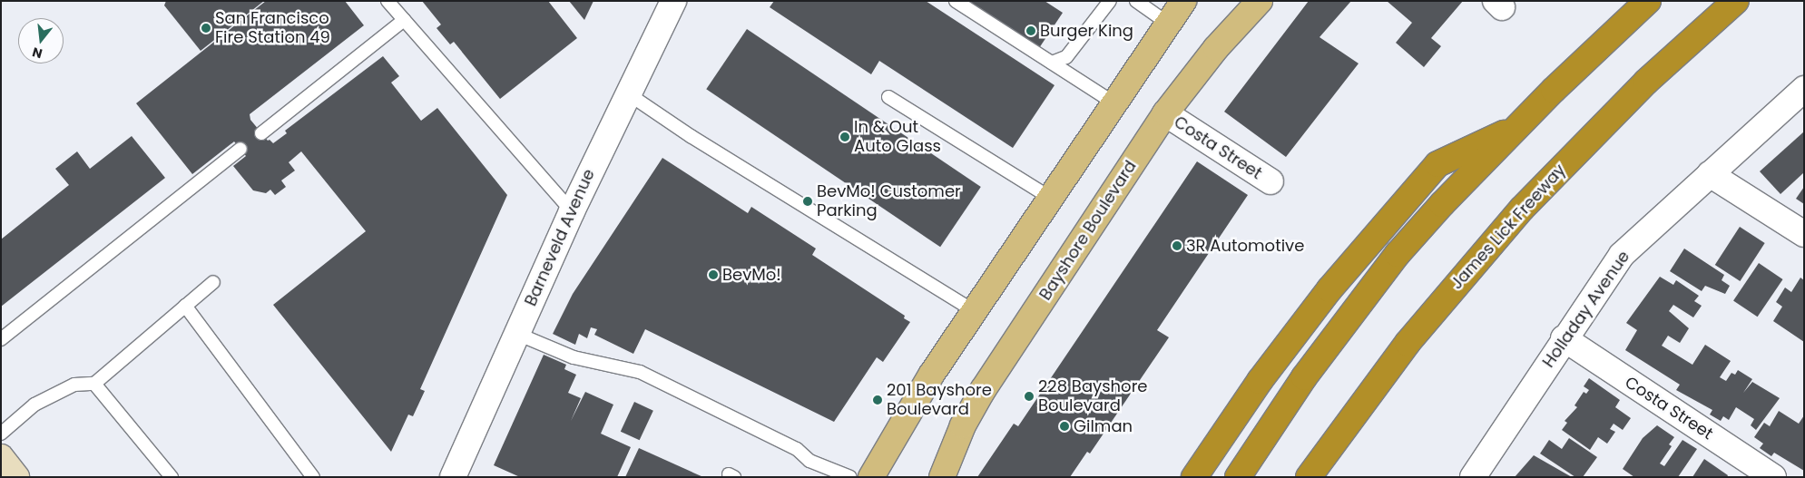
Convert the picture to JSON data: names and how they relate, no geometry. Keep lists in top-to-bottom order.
{
  "streets": {
    "highway": ["James Lick Freeway"],
    "main road": ["Bayshore Boulevard"],
    "street": ["Costa Street", "Barneveld Avenue", "Holladay Avenue"]
  },
  "crossings": [
    ["Costa Street", "Bayshore Boulevard"],
    ["Costa Street", "Holladay Avenue"]
  ],
  "places": [
    "San Francisco Fire Station 49",
    "Burger King",
    "In & Out Auto Glass",
    "BevMo! Customer Parking",
    "3R Automotive",
    "BevMo!",
    "228 Bayshore Boulevard",
    "201 Bayshore Boulevard",
    "Gilman"
  ],
  "north": "bottom"
}
